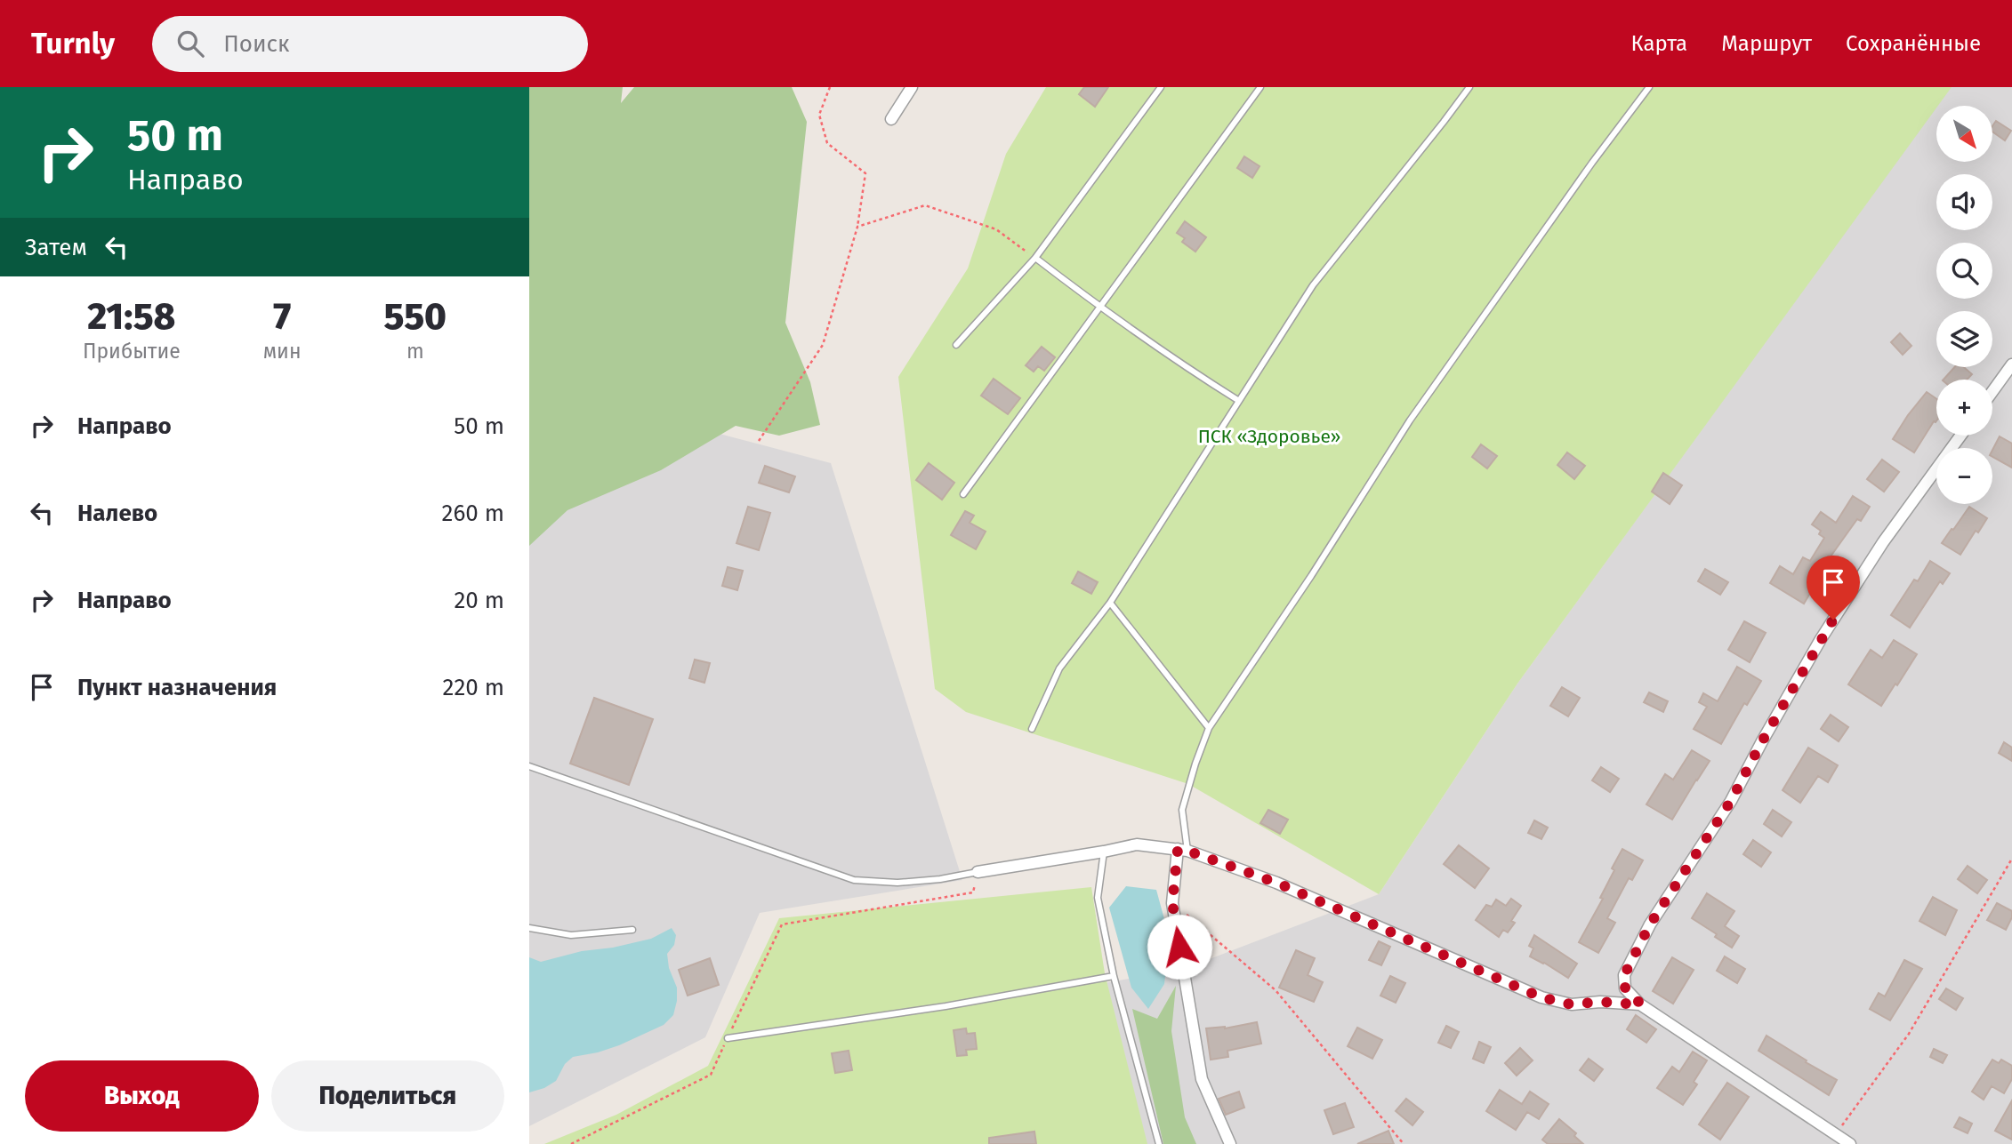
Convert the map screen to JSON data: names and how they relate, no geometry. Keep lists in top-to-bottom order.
{
  "parks": ["ПСК «Здоровье»"],
  "north": "bottom right",
  "page": {
    "header": "Turnly",
    "search": "Поиск",
    "nav": ["Карта", "Маршрут", "Сохранённые"],
    "turn": ["50 m", "Направо"],
    "map_buttons": ["+", "−"],
    "then": "Затем",
    "eta": [
      "21:58",
      "Прибытие",
      "7",
      "мин",
      "550",
      "m"
    ],
    "list": [
      {
        "name": "Направо",
        "value": "50 m"
      },
      {
        "name": "Налево",
        "value": "260 m"
      },
      {
        "name": "Направо",
        "value": "20 m"
      },
      {
        "name": "Пункт назначения",
        "value": "220 m"
      }
    ],
    "buttons": ["Выход", "Поделиться"]
  }
}
